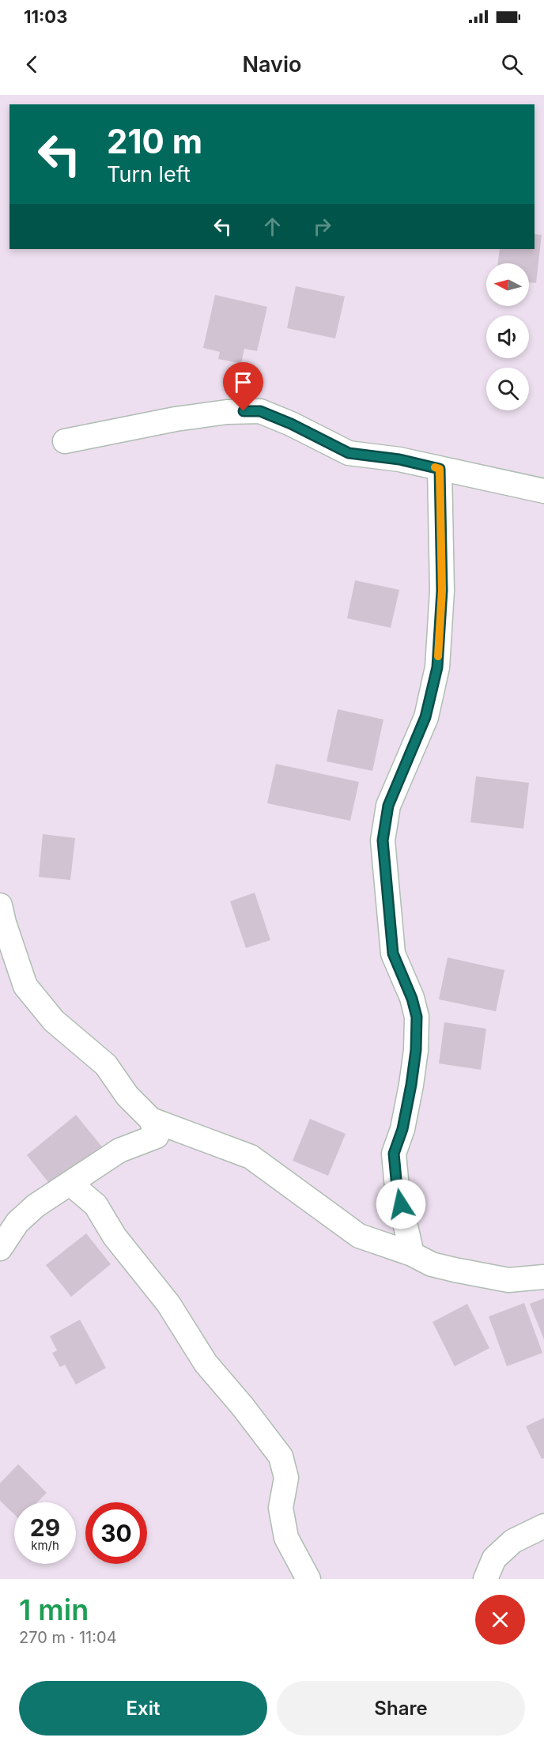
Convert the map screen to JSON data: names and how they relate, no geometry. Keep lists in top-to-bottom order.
{
  "north": "left",
  "page": {
    "status": "11:03",
    "header": "Navio",
    "turn": ["210 m", "Turn left"],
    "speed": "29 km/h",
    "limit": "30",
    "heading": ["1 min", "270 m · 11:04"],
    "buttons": ["Exit", "Share"]
  }
}
